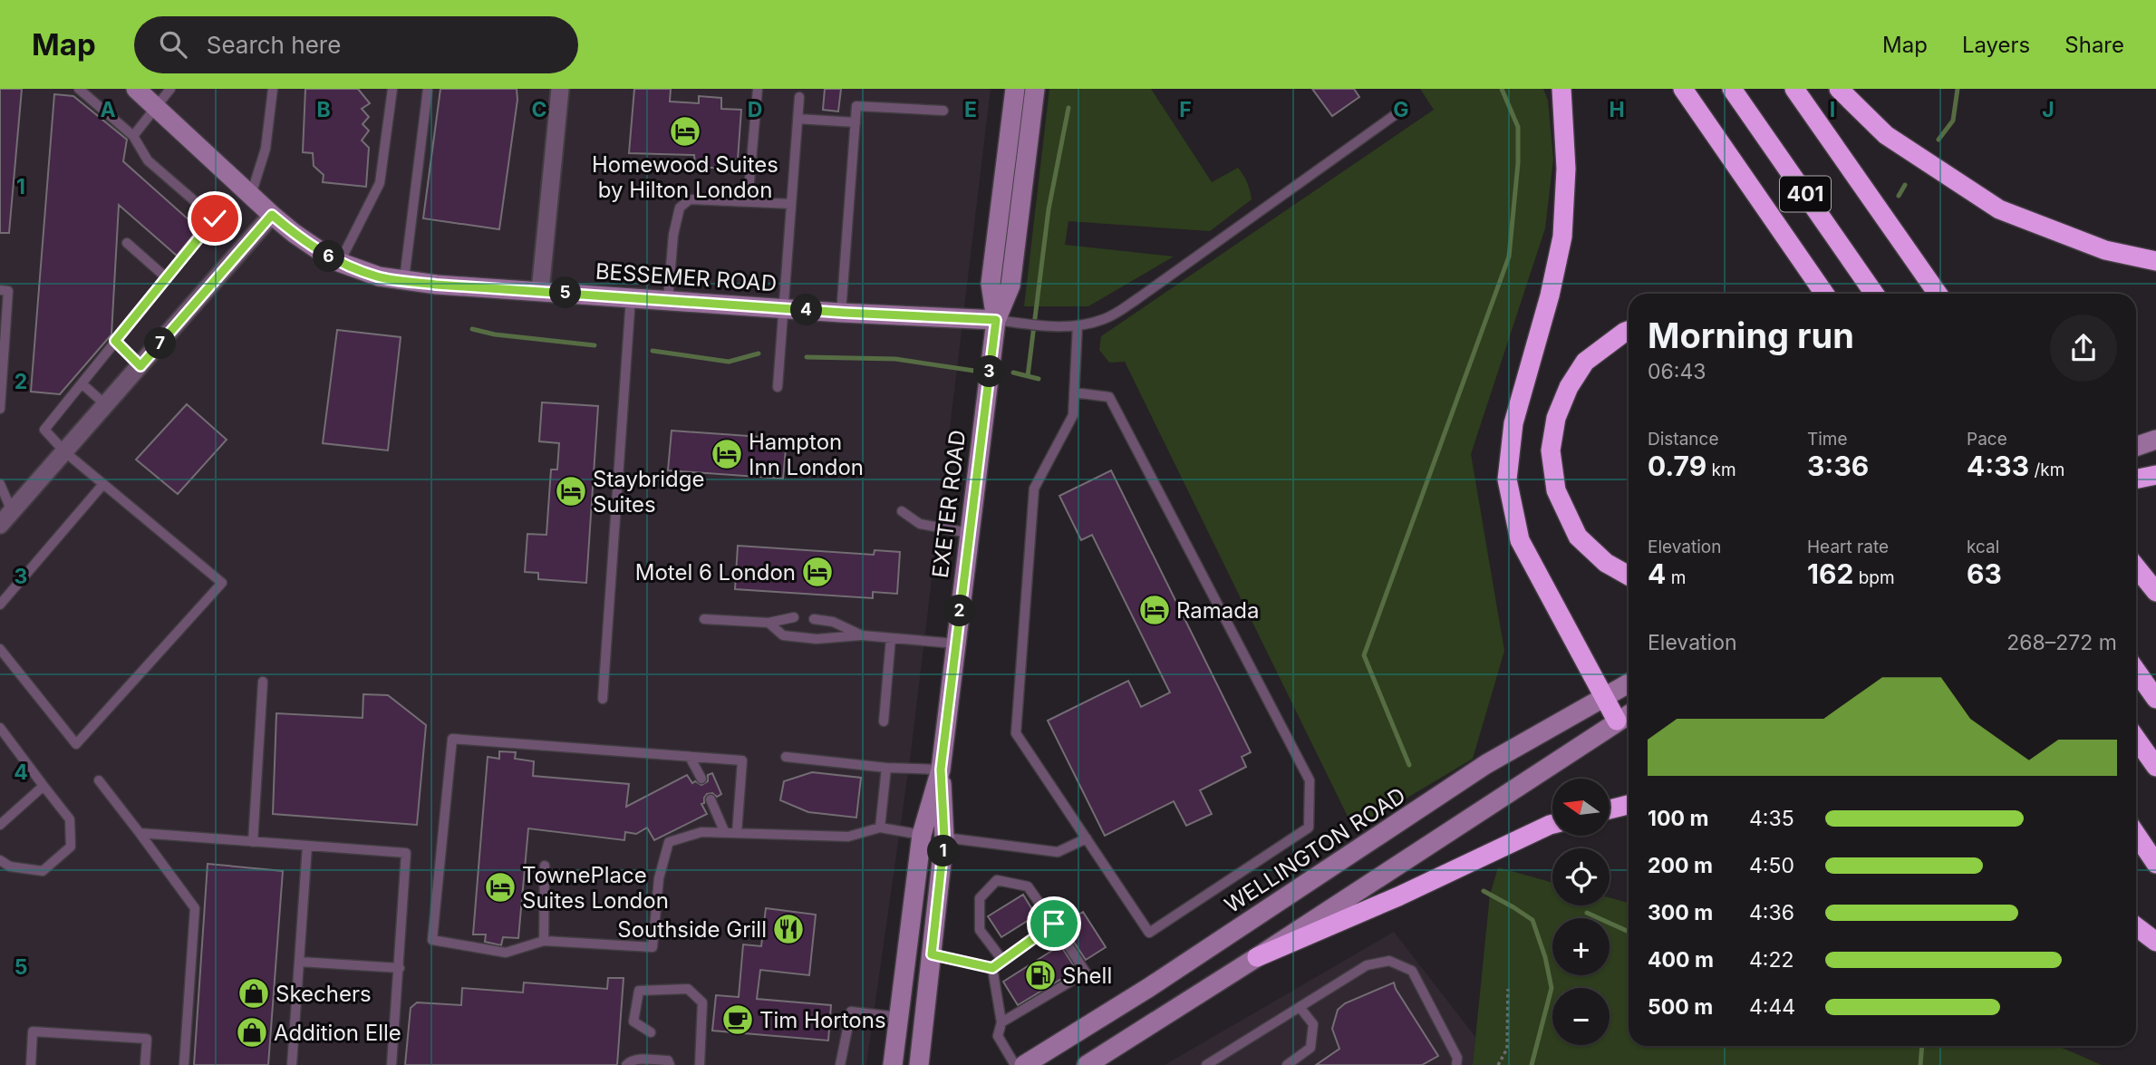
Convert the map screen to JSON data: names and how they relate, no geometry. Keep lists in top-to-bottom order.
{
  "streets": {
    "highway": ["401"],
    "street": ["BESSEMER ROAD", "EXETER ROAD", "WELLINGTON ROAD"]
  },
  "crossings": [
    ["BESSEMER ROAD", "EXETER ROAD"]
  ],
  "places": {
    "hotel": [
      "Homewood Suites by Hilton London",
      "Hampton Inn London",
      "Staybridge Suites",
      "Motel 6 London",
      "Ramada",
      "TownePlace Suites London"
    ],
    "restaurant": ["Southside Grill"],
    "fuel station": ["Shell"],
    "shop": ["Skechers", "Addition Elle"],
    "cafe": ["Tim Hortons"]
  },
  "north": "left",
  "page": {
    "header": "Map",
    "search": "Search here",
    "nav": ["Map", "Layers", "Share"],
    "pins": [
      "6",
      "5",
      "4",
      "7",
      "3",
      "2",
      "1"
    ],
    "heading": ["Morning run", "06:43"],
    "stats": [
      ["Distance", "0.79 km"],
      ["Time", "3:36"],
      ["Pace", "4:33 /km"],
      ["Elevation", "4 m"],
      ["Heart rate", "162 bpm"],
      ["kcal", "63"]
    ],
    "chart": ["Elevation", "268–272 m"],
    "map_buttons": ["+", "−"],
    "list": [
      {
        "name": "100 m",
        "note": "4:35"
      },
      {
        "name": "200 m",
        "note": "4:50"
      },
      {
        "name": "300 m",
        "note": "4:36"
      },
      {
        "name": "400 m",
        "note": "4:22"
      },
      {
        "name": "500 m",
        "note": "4:44"
      }
    ]
  },
  "grid": {
    "columns": [
      "A",
      "B",
      "C",
      "D",
      "E",
      "F",
      "G",
      "H",
      "I",
      "J"
    ],
    "rows": [
      "1",
      "2",
      "3",
      "4",
      "5"
    ]
  }
}
